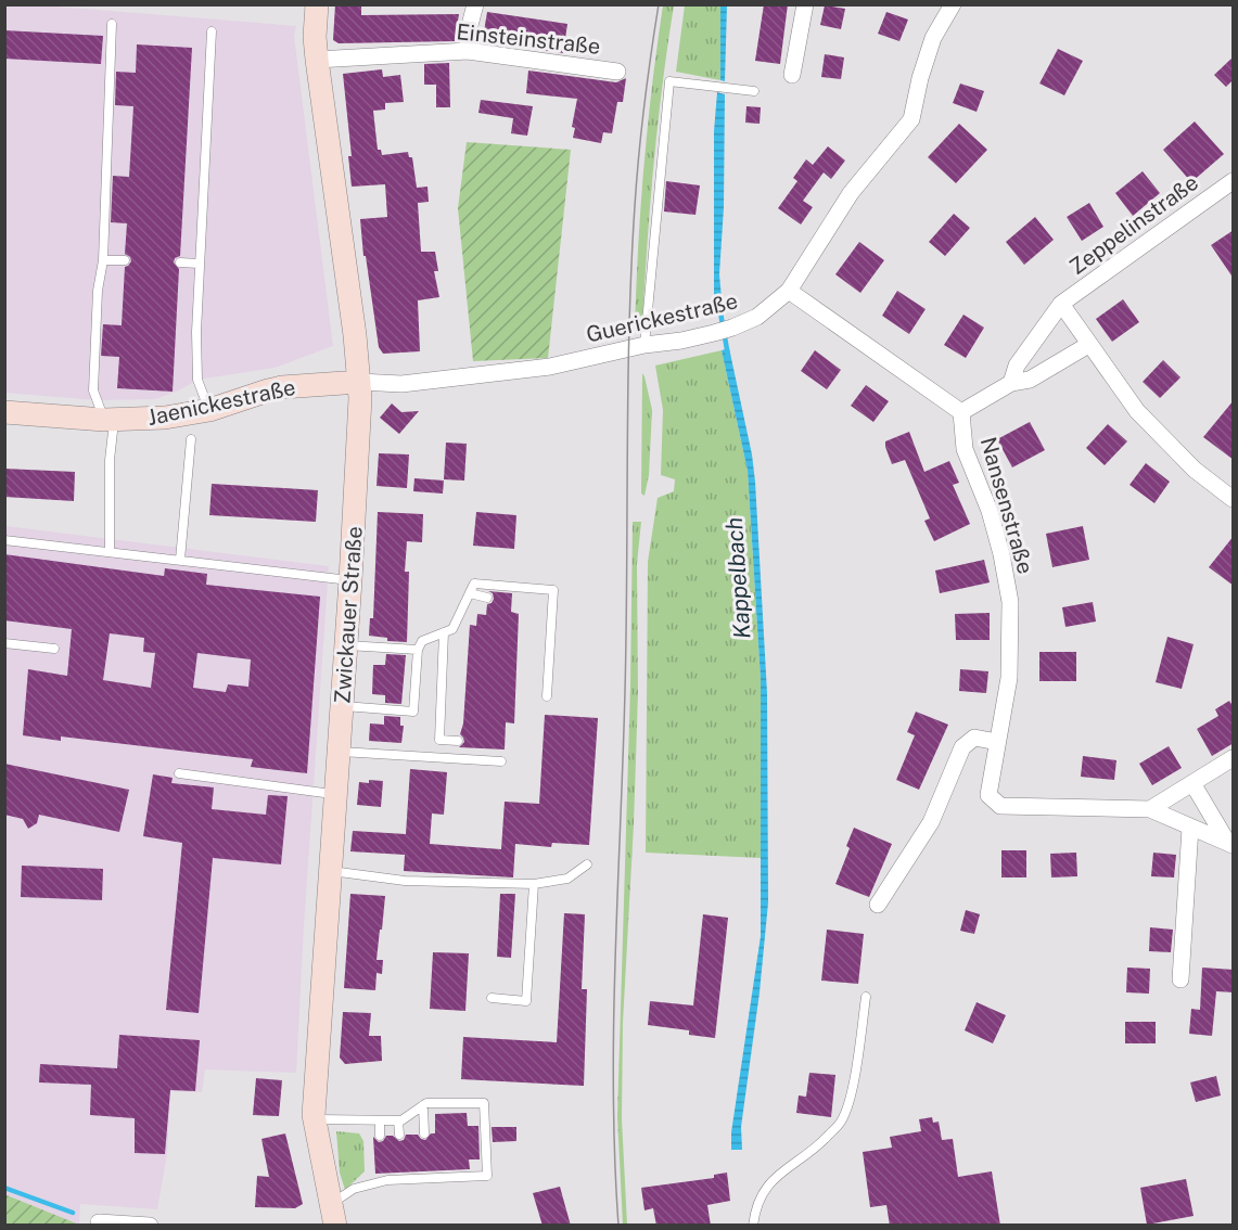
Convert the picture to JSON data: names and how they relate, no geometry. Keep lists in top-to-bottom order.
{
  "streets": {
    "main road": ["Jaenickestraße", "Zwickauer Straße"],
    "street": [
      "Einsteinstraße",
      "Zeppelinstraße",
      "Guerickestraße",
      "Nansenstraße"
    ]
  },
  "crossings": [
    ["Einsteinstraße", "Zwickauer Straße"],
    ["Guerickestraße", "Jaenickestraße"],
    ["Guerickestraße", "Zwickauer Straße"],
    ["Jaenickestraße", "Zwickauer Straße"]
  ],
  "water": ["Kappelbach"]
}
